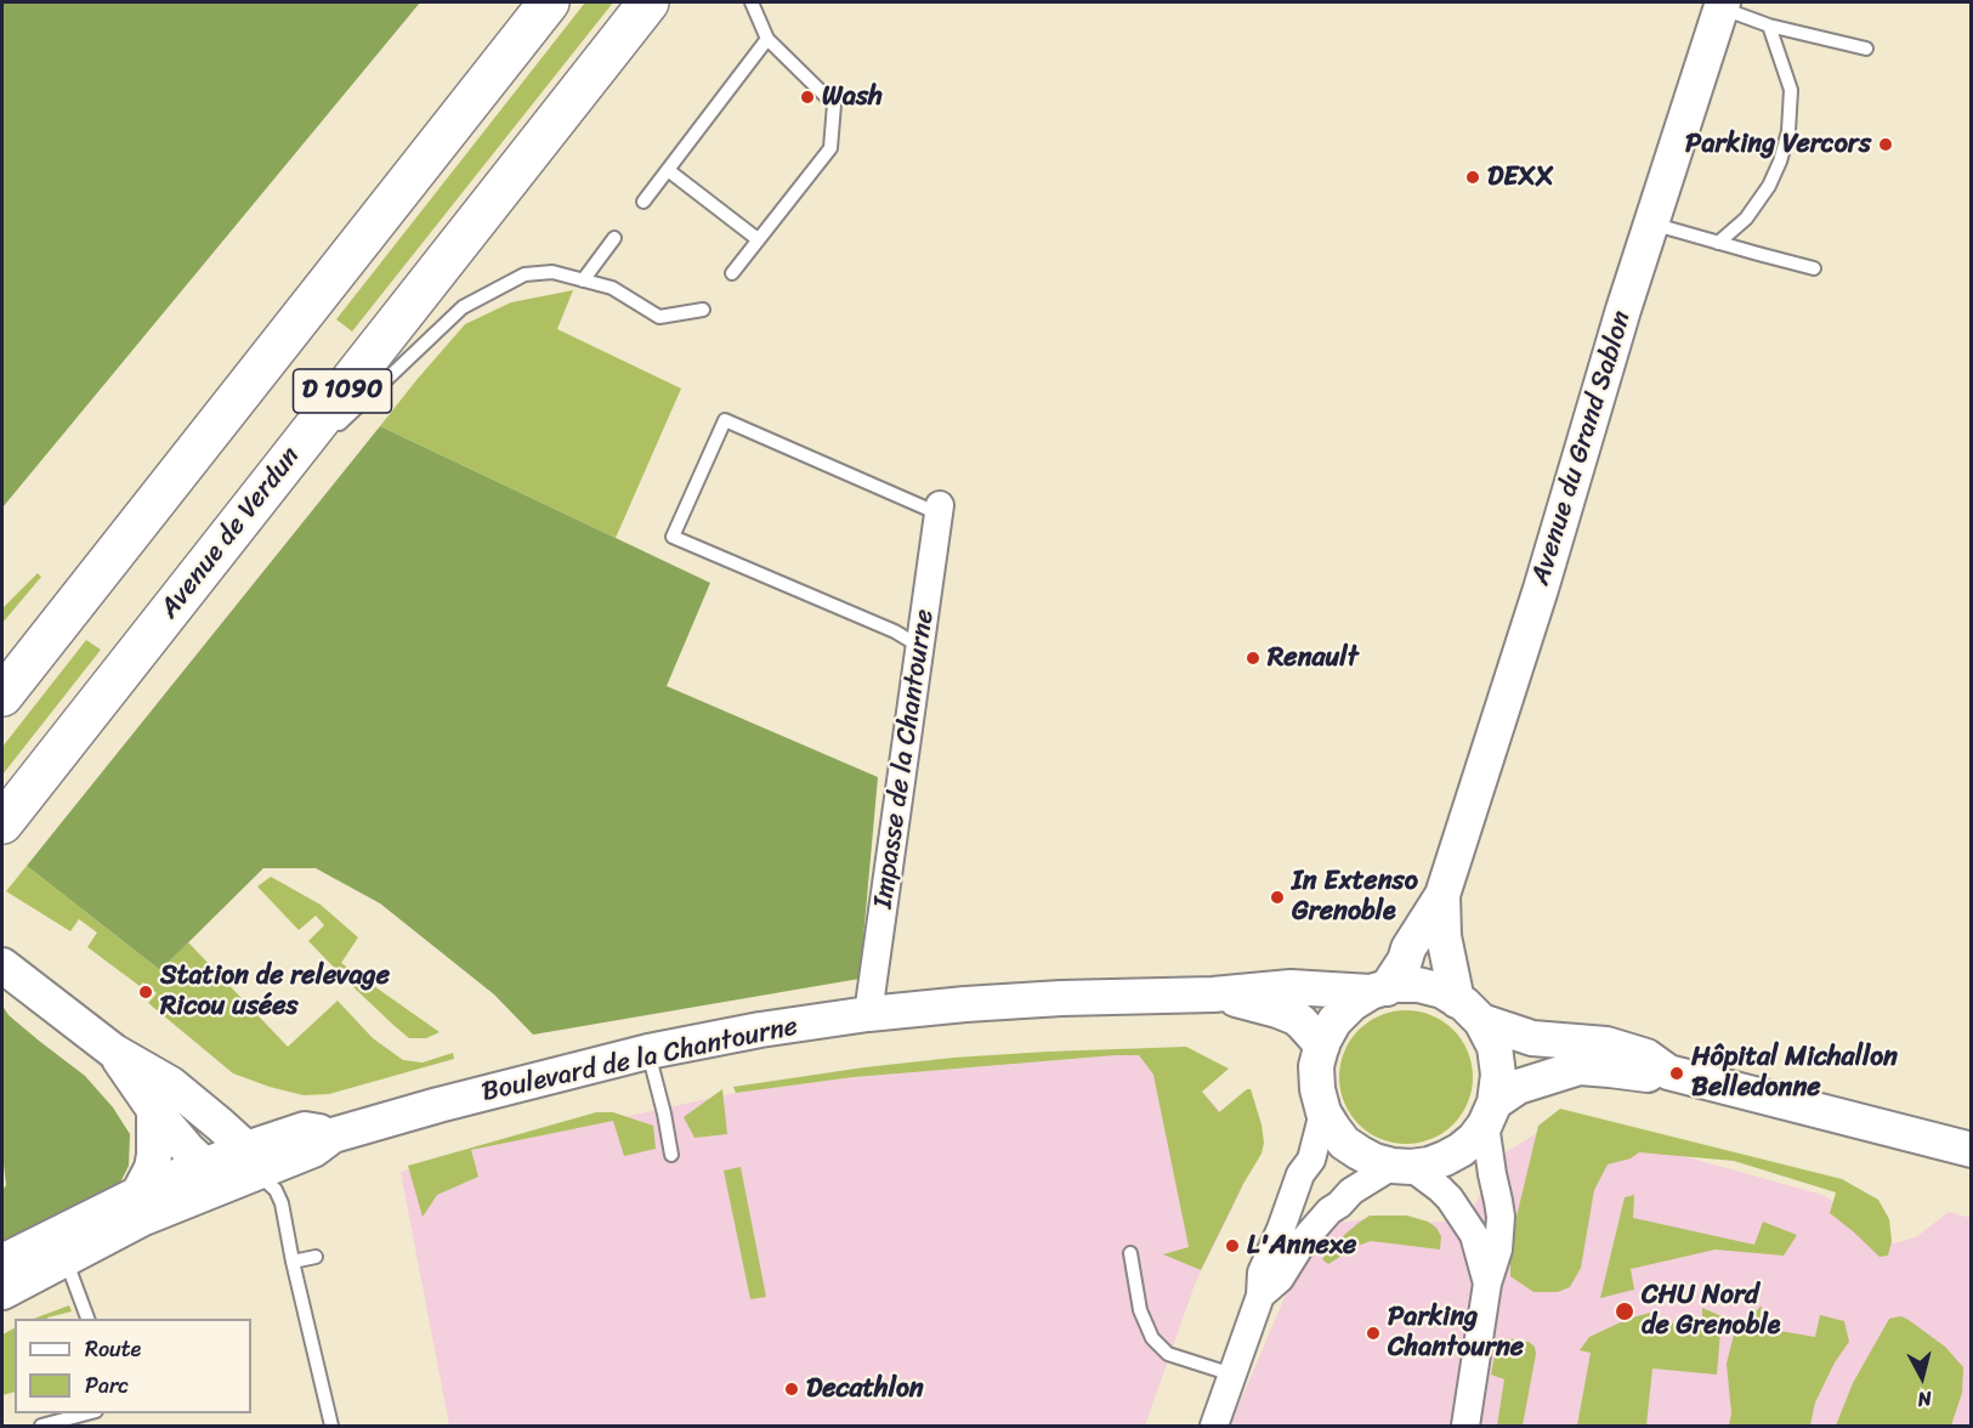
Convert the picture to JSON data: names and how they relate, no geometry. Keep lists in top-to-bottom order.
{
  "streets": {
    "main road": ["D 1090", "Avenue de Verdun"],
    "street": ["Avenue du Grand Sablon", "Impasse de la Chantourne", "Boulevard de la Chantourne"]
  },
  "crossings": [
    ["Avenue du Grand Sablon", "Boulevard de la Chantourne"],
    ["Impasse de la Chantourne", "Boulevard de la Chantourne"]
  ],
  "places": [
    "Wash",
    "Parking Vercors",
    "DEXX",
    "Renault",
    "In Extenso Grenoble",
    "Station de relevage Ricou usées",
    "Hôpital Michallon Belledonne",
    "L'Annexe",
    "CHU Nord de Grenoble",
    "Parking Chantourne",
    "Decathlon"
  ],
  "legend": ["Route", "Parc"],
  "north": "bottom"
}
